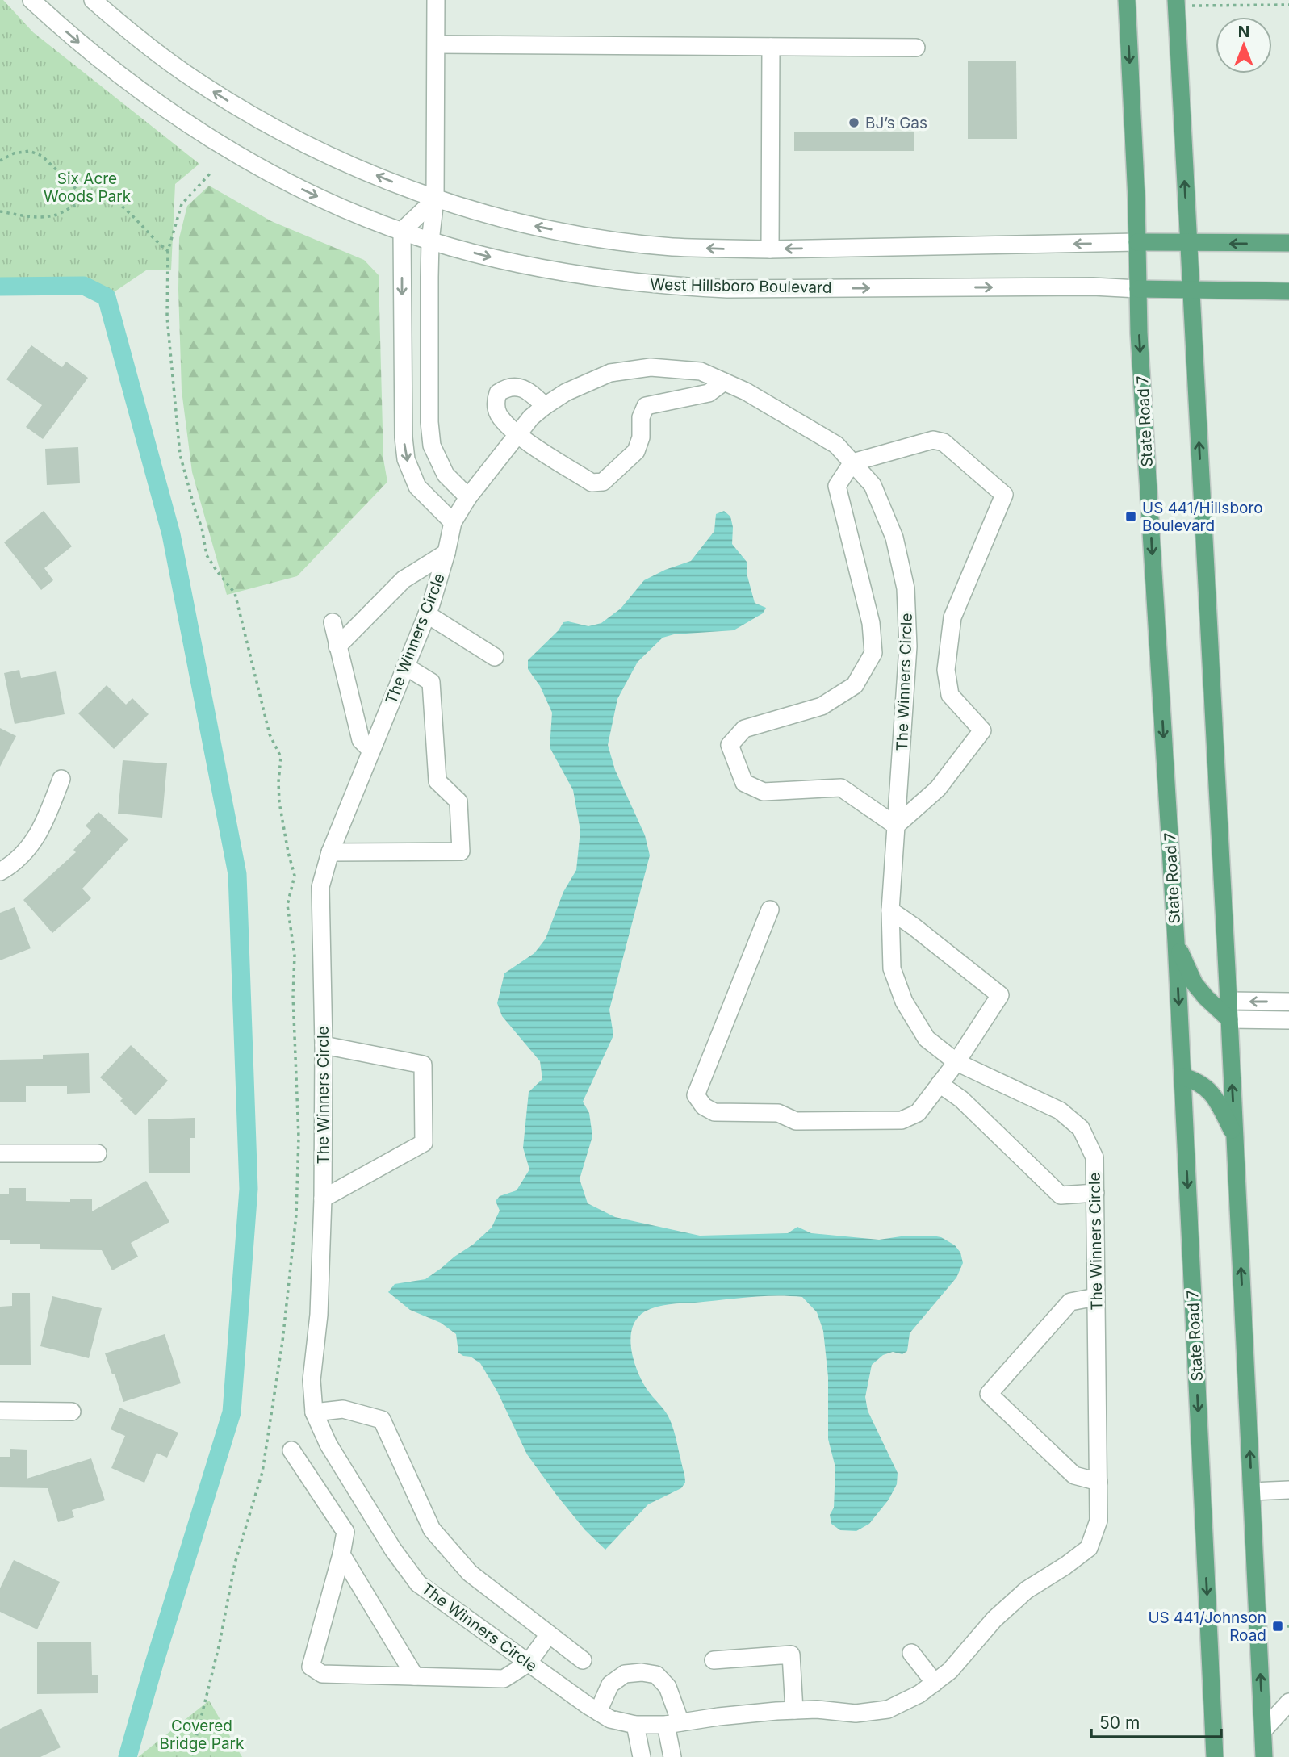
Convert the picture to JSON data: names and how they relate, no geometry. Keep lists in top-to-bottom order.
{
  "streets": {
    "main road": ["West Hillsboro Boulevard", "State Road 7"],
    "street": ["The Winners Circle"]
  },
  "crossings": [
    ["West Hillsboro Boulevard", "State Road 7"]
  ],
  "parks": ["Six Acre Woods Park", "Covered Bridge Park"],
  "places": {
    "other": ["BJ’s Gas"],
    "transit": ["US 441/Hillsboro Boulevard", "US 441/Johnson Road"]
  },
  "scale_bar": "50 m",
  "north": "top"
}
